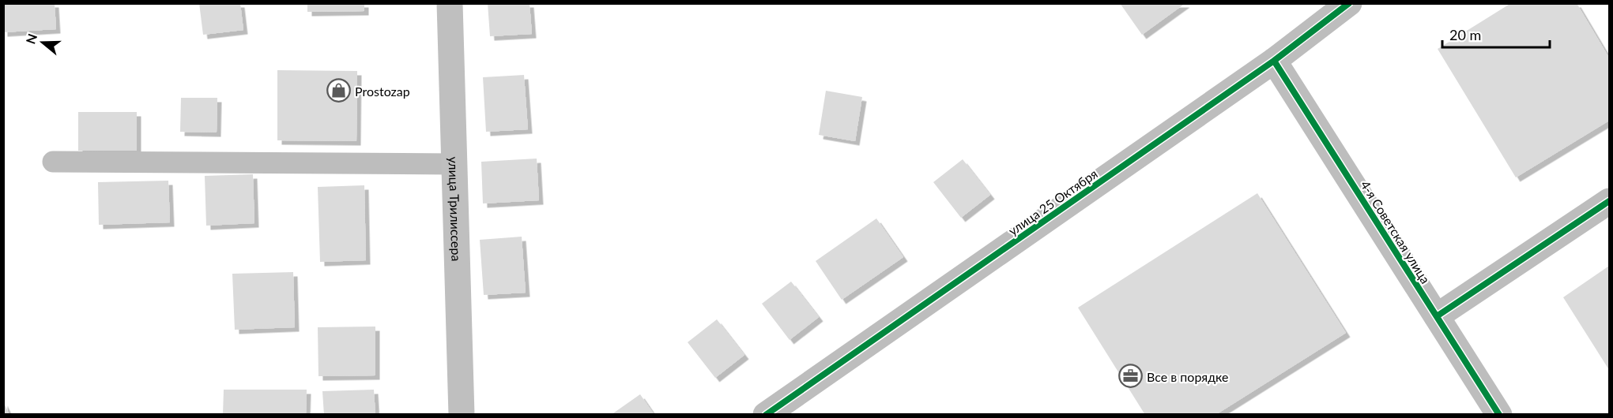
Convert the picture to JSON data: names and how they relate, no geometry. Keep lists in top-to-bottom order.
{
  "streets": {
    "main road": ["улица Трилиссера"],
    "street": ["улица 25 Октября", "4-я Советская улица"]
  },
  "crossings": [
    ["улица 25 Октября", "4-я Советская улица"]
  ],
  "places": {
    "shop": ["Prostozap"],
    "office": ["Все в порядке"]
  },
  "scale_bar": "20 m",
  "north": "left"
}
